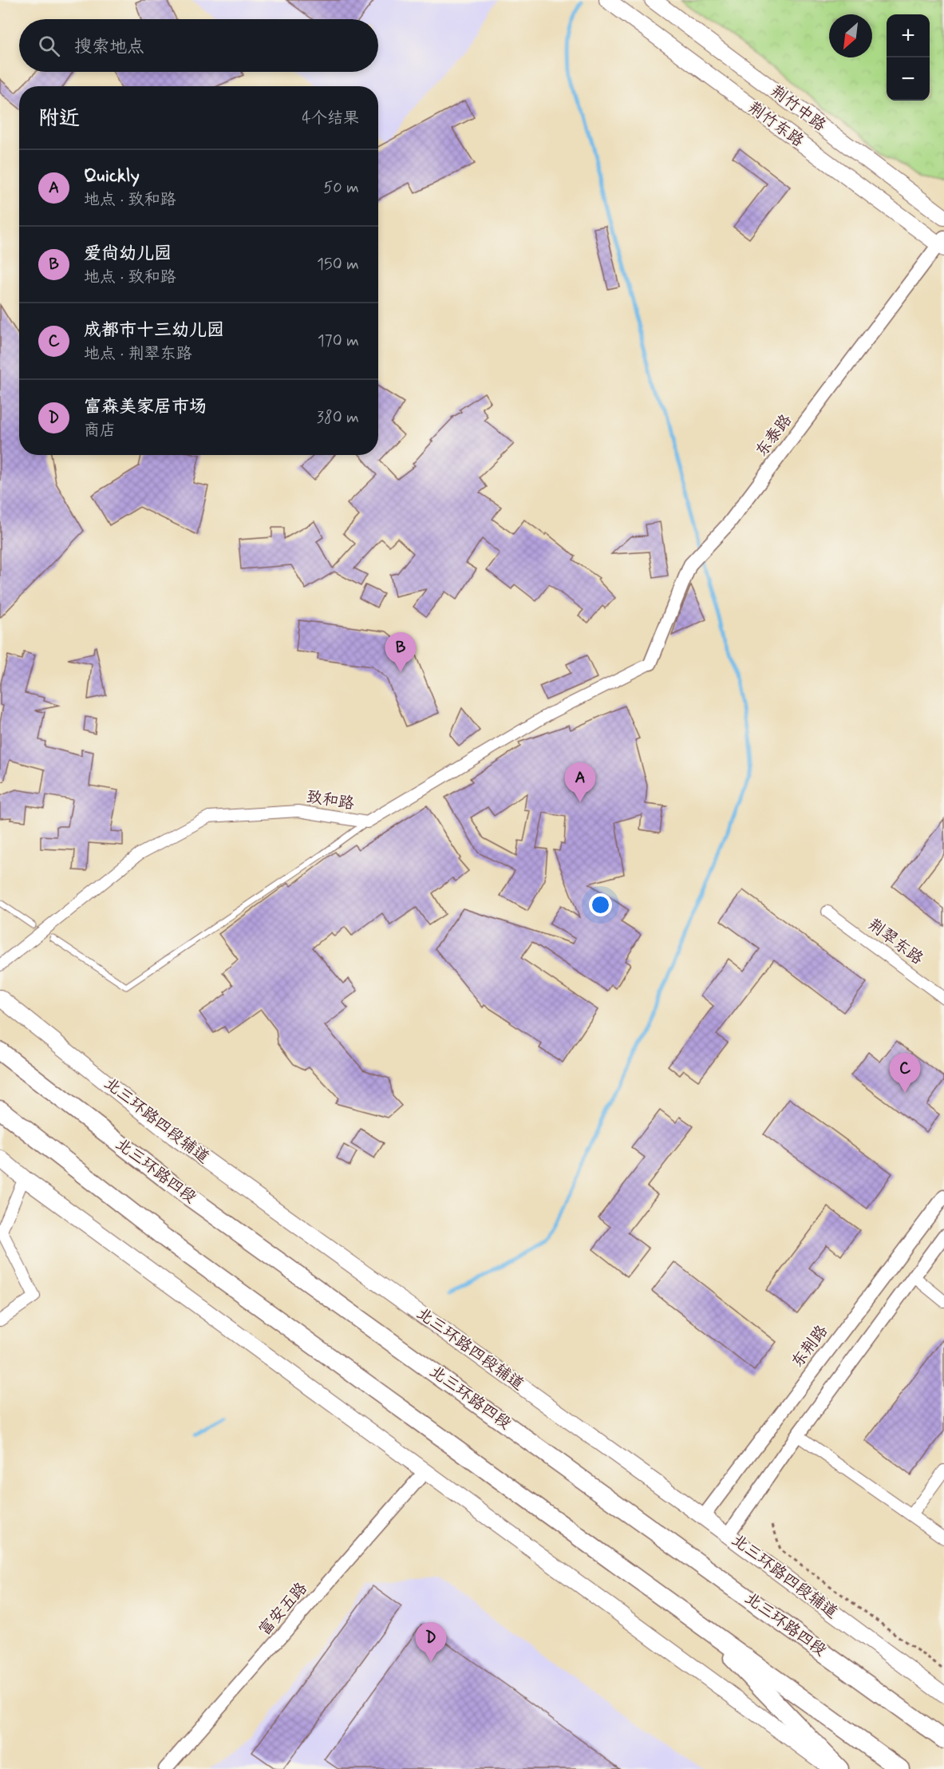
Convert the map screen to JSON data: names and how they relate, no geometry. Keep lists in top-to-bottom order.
{
  "streets": {
    "highway": ["北三环路四段"],
    "main road": ["荆竹中路", "荆竹东路", "北三环路四段辅道"],
    "street": [
      "东泰路",
      "致和路",
      "荆翠东路",
      "东荆路",
      "富安五路"
    ]
  },
  "crossings": [
    ["荆竹东路", "东泰路"],
    ["东泰路", "致和路"],
    ["北三环路四段辅道", "东荆路"]
  ],
  "north": "bottom left",
  "page": {
    "map_buttons": ["+", "−"],
    "search": "搜索地点",
    "heading": ["附近", "4个结果"],
    "list": [
      {
        "mark": "A",
        "name": "Quickly",
        "note": "地点 · 致和路",
        "value": "50 m"
      },
      {
        "mark": "B",
        "name": "爱尚幼儿园",
        "note": "地点 · 致和路",
        "value": "150 m"
      },
      {
        "mark": "C",
        "name": "成都市十三幼儿园",
        "note": "地点 · 荆翠东路",
        "value": "170 m"
      },
      {
        "mark": "D",
        "name": "富森美家居市场",
        "note": "商店",
        "value": "380 m"
      }
    ],
    "pins": [
      "B",
      "A",
      "C",
      "D"
    ]
  }
}
